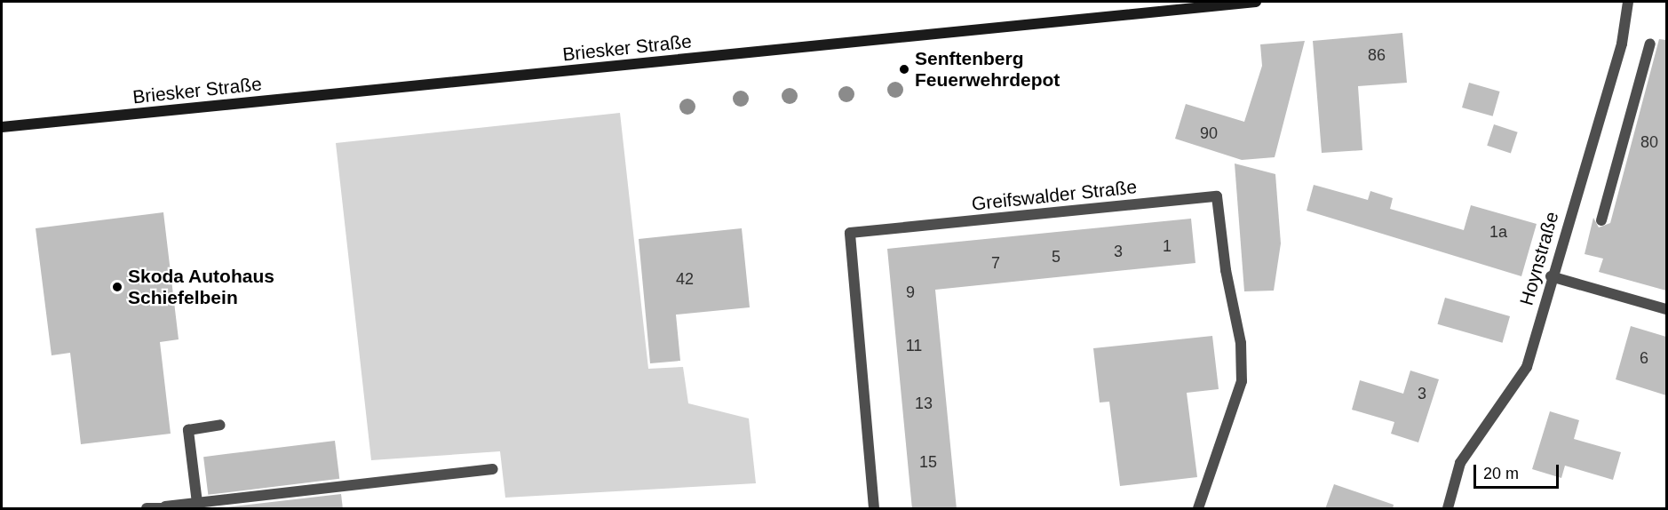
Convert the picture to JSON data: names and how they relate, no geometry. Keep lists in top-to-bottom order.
{
  "streets": {
    "main road": ["Briesker Straße"],
    "street": ["Greifswalder Straße", "Hoynstraße"]
  },
  "places": ["Senftenberg Feuerwehrdepot", "Skoda Autohaus Schiefelbein"],
  "house_numbers": [
    "86",
    "90",
    "80",
    "1a",
    "1",
    "3",
    "5",
    "7",
    "42",
    "9",
    "11",
    "6",
    "3",
    "13",
    "15"
  ],
  "scale_bar": "20 m"
}
